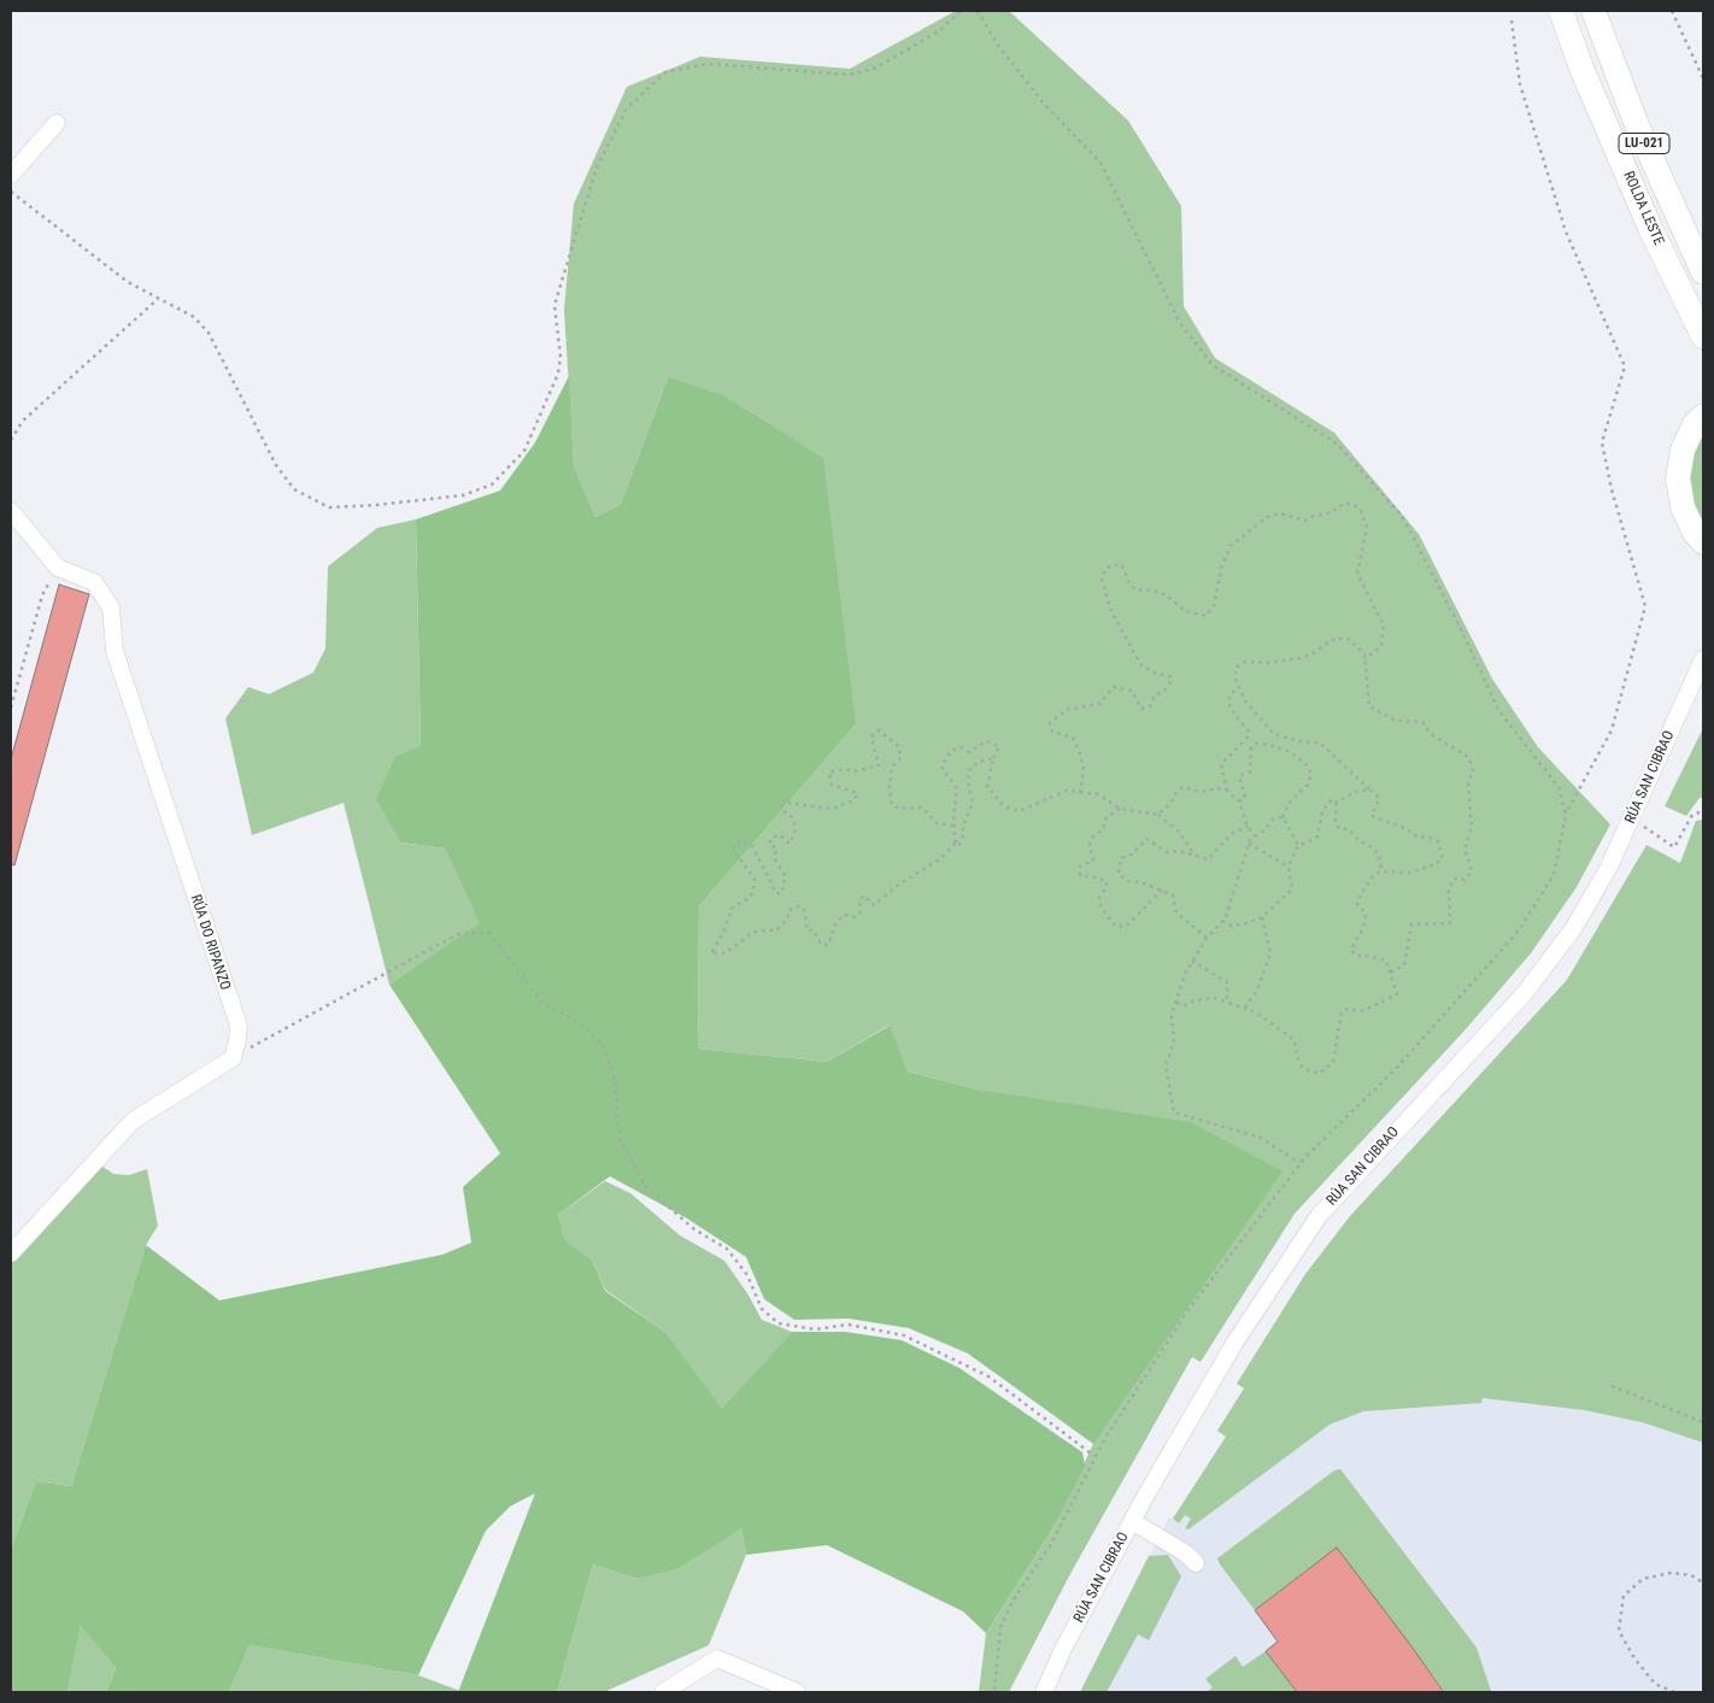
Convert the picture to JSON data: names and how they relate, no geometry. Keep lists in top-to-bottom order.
{
  "streets": {
    "highway": ["LU-021", "ROLDA LESTE"],
    "street": ["RÚA SAN CIBRAO", "RÚA DO RIPANZO"]
  }
}
